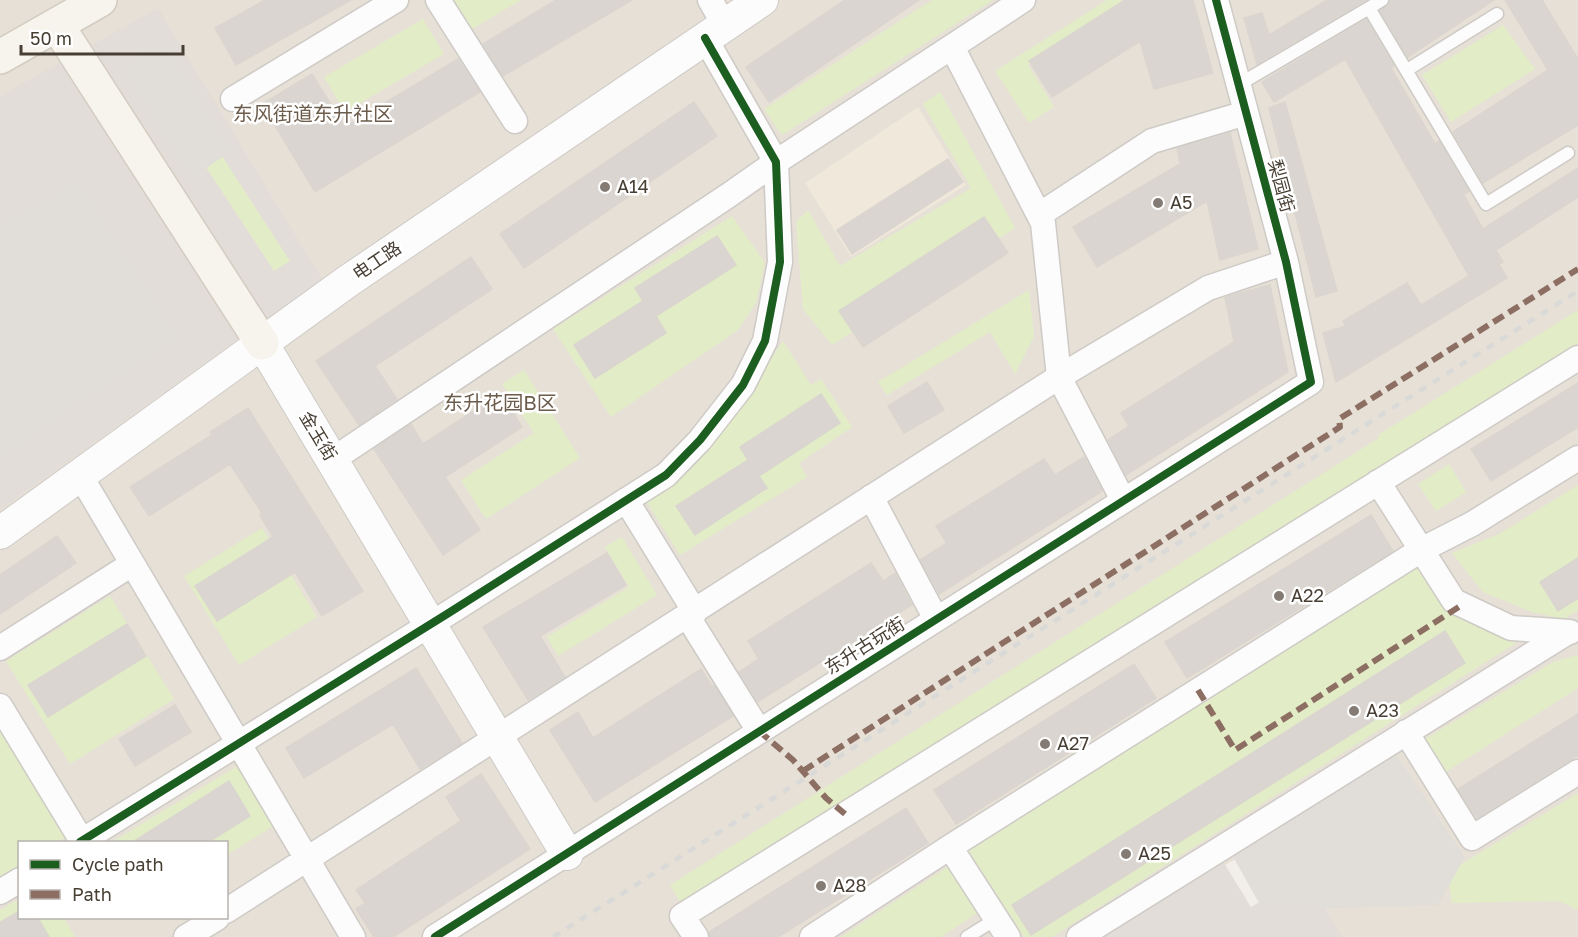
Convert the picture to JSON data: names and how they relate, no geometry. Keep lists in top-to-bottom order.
{
  "streets": {
    "main road": ["金玉街"],
    "street": ["梨园街", "电工路", "东升古玩街"]
  },
  "crossings": [
    ["梨园街", "东升古玩街"],
    ["电工路", "金玉街"],
    ["金玉街", "东升古玩街"]
  ],
  "districts": ["东风街道东升社区", "东升花园B区"],
  "places": [
    "A14",
    "A5",
    "A22",
    "A23",
    "A27",
    "A25",
    "A28"
  ],
  "legend": ["Cycle path", "Path"],
  "scale_bar": "50 m"
}
